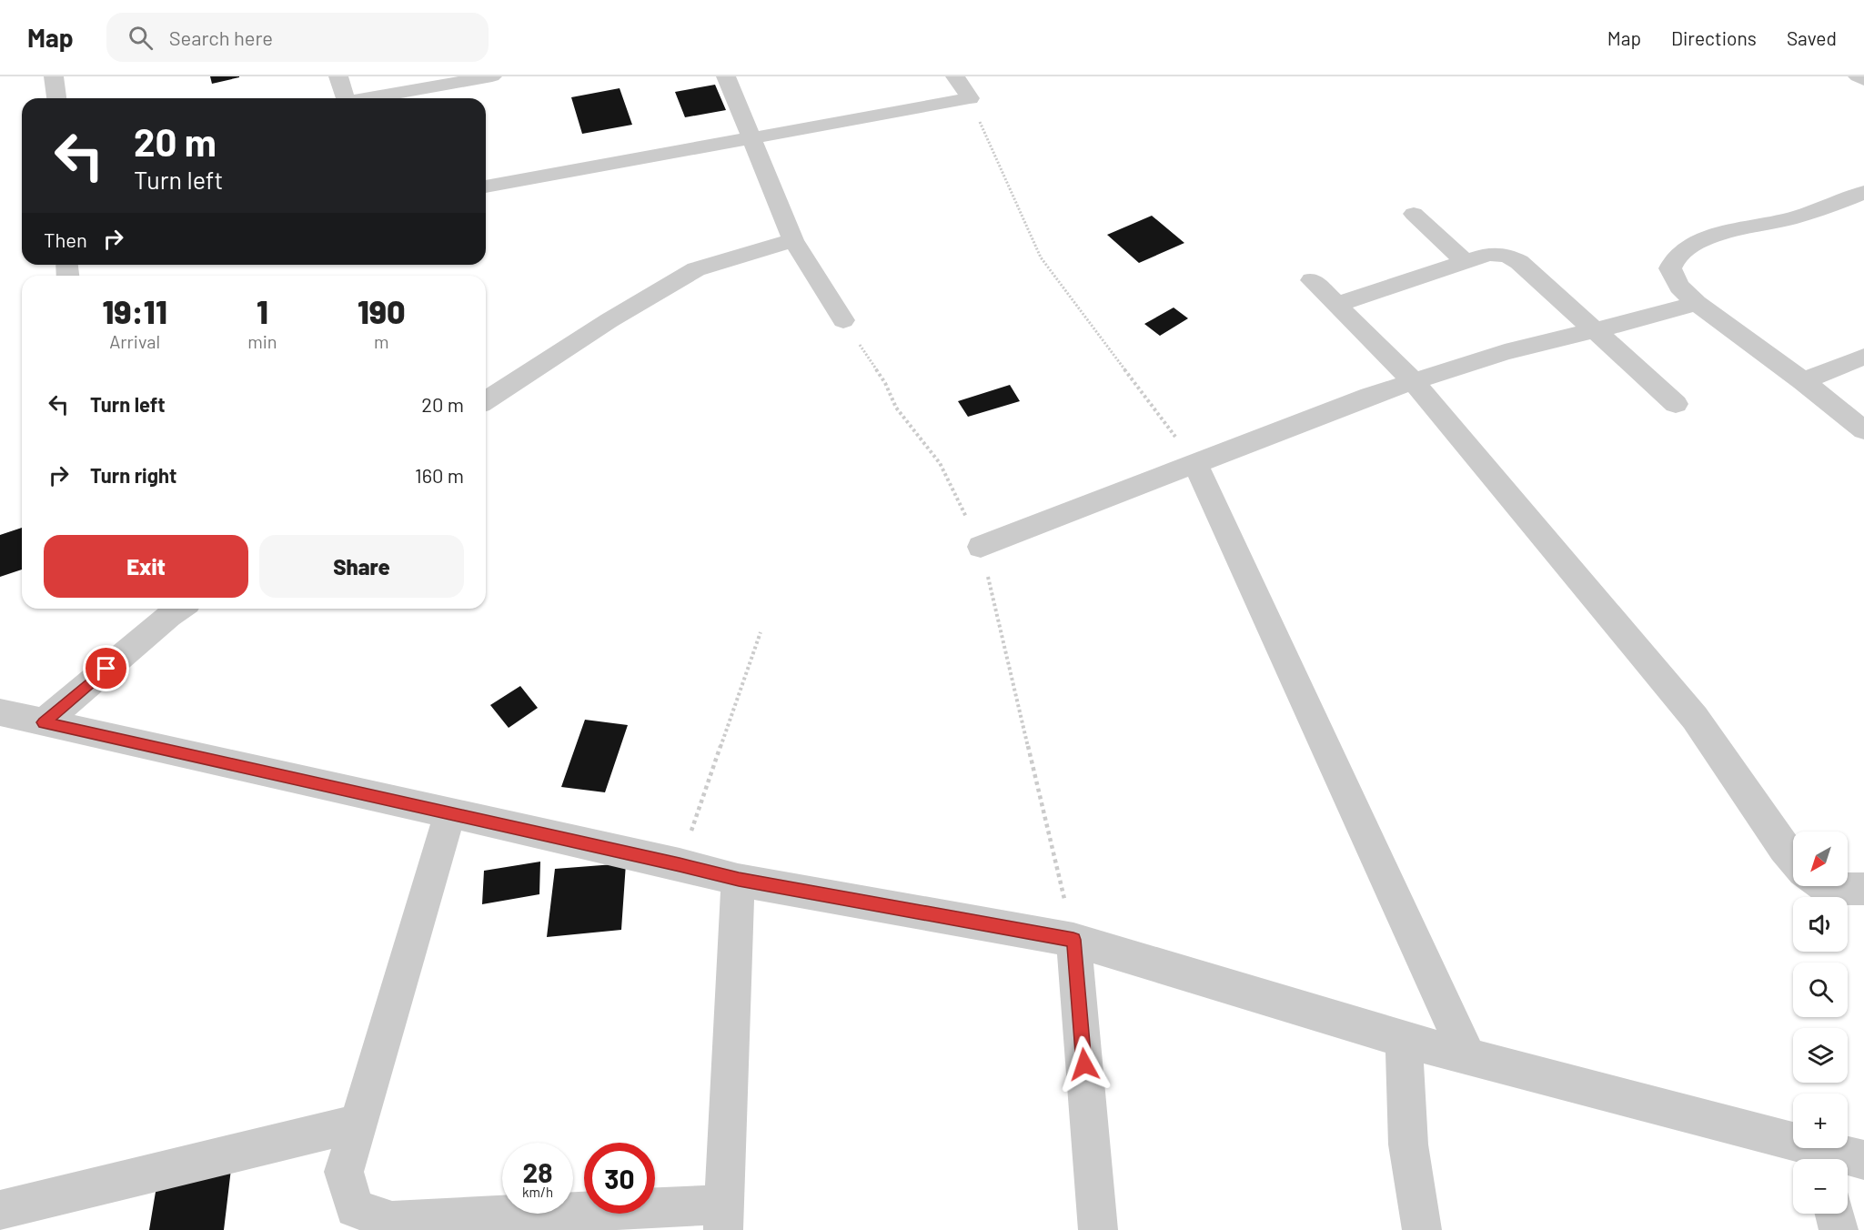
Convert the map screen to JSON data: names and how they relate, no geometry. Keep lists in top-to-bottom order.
{
  "north": "bottom left",
  "page": {
    "header": "Map",
    "search": "Search here",
    "nav": ["Map", "Directions", "Saved"],
    "turn": ["20 m", "Turn left"],
    "then": "Then",
    "eta": [
      "19:11",
      "Arrival",
      "1",
      "min",
      "190",
      "m"
    ],
    "list": [
      {
        "name": "Turn left",
        "value": "20 m"
      },
      {
        "name": "Turn right",
        "value": "160 m"
      }
    ],
    "buttons": ["Exit", "Share"],
    "map_buttons": ["+", "−"],
    "speed": "28 km/h",
    "limit": "30"
  }
}
